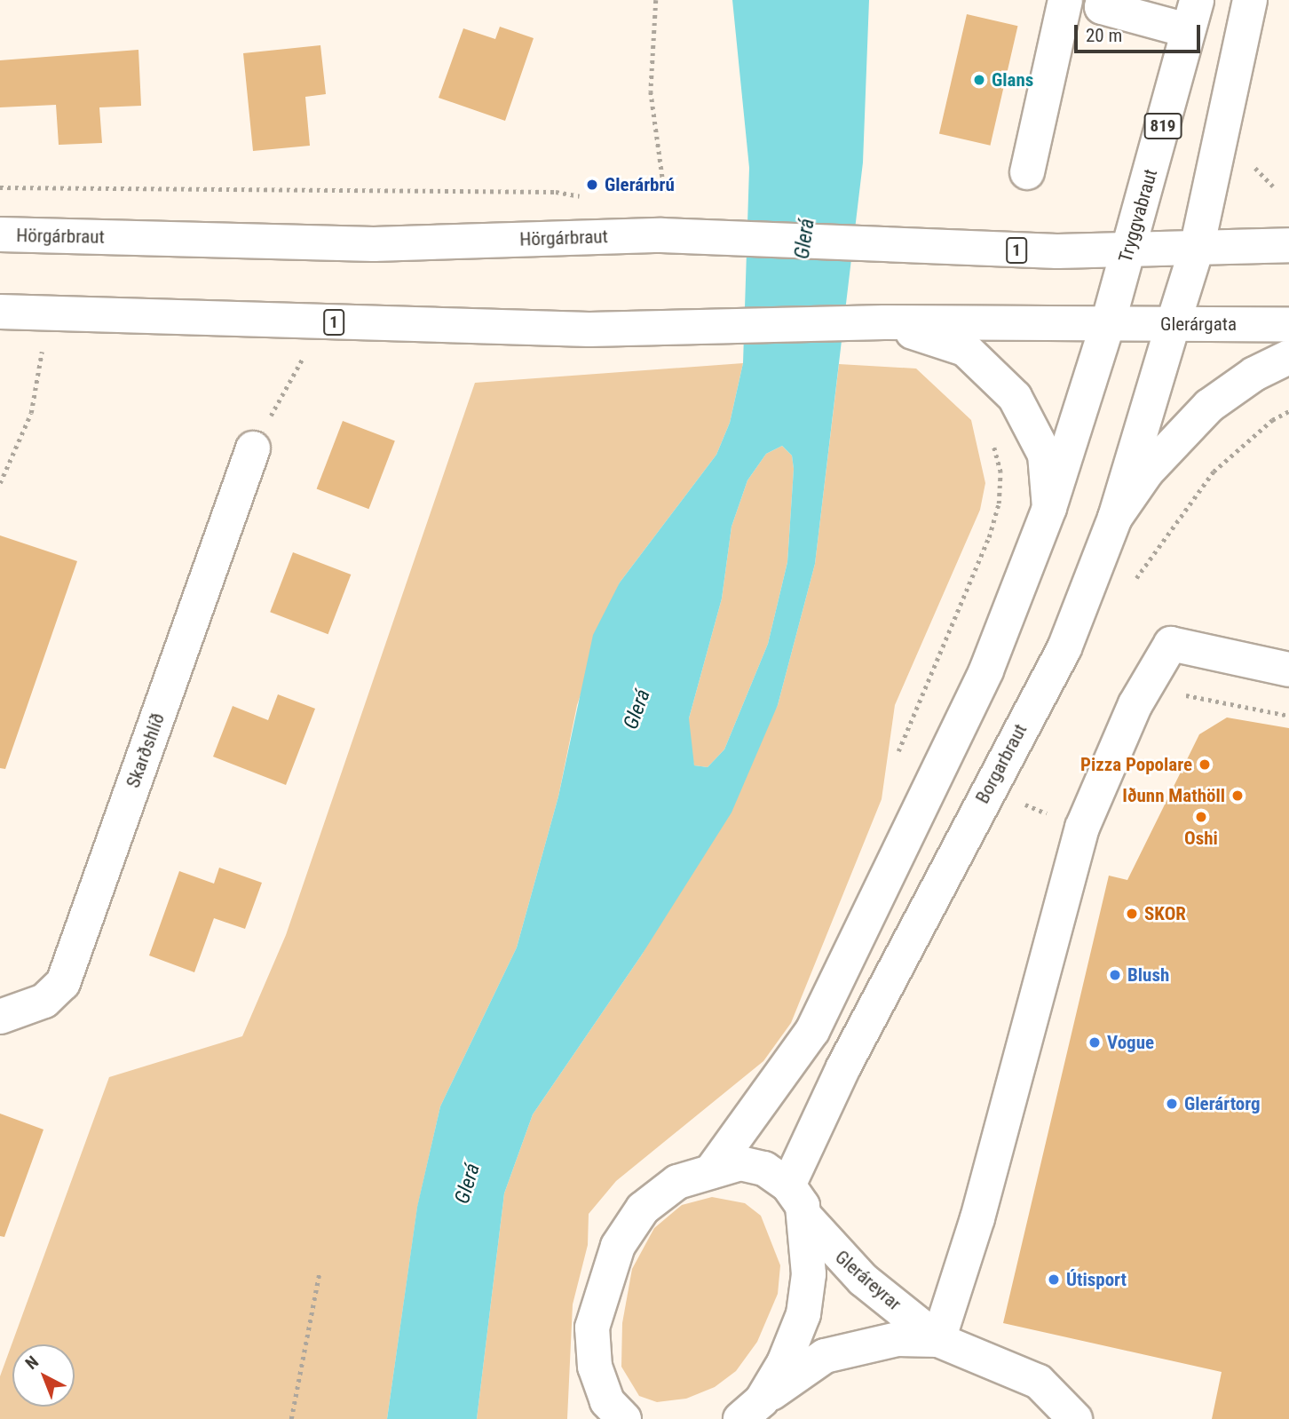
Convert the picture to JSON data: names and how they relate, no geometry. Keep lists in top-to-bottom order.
{
  "streets": {
    "main road": [
      "819",
      "Tryggvabraut",
      "Hörgárbraut",
      "1",
      "Glerárgata",
      "Skarðshlíð",
      "Borgarbraut",
      "Gleráreyrar"
    ]
  },
  "crossings": [
    ["Tryggvabraut", "Hörgárbraut"],
    ["Tryggvabraut", "1"],
    ["Tryggvabraut", "Glerárgata"],
    ["Hörgárbraut", "1"],
    ["1", "Glerárgata"],
    ["Glerárgata", "Borgarbraut"]
  ],
  "water": ["Glerá"],
  "places": [
    "Glans",
    "Glerárbrú",
    "Pizza Popolare",
    "Iðunn Mathöll",
    "Oshi",
    "SKOR",
    "Blush",
    "Vogue",
    "Glerártorg",
    "Útisport"
  ],
  "scale_bar": "20 m",
  "north": "top left"
}
